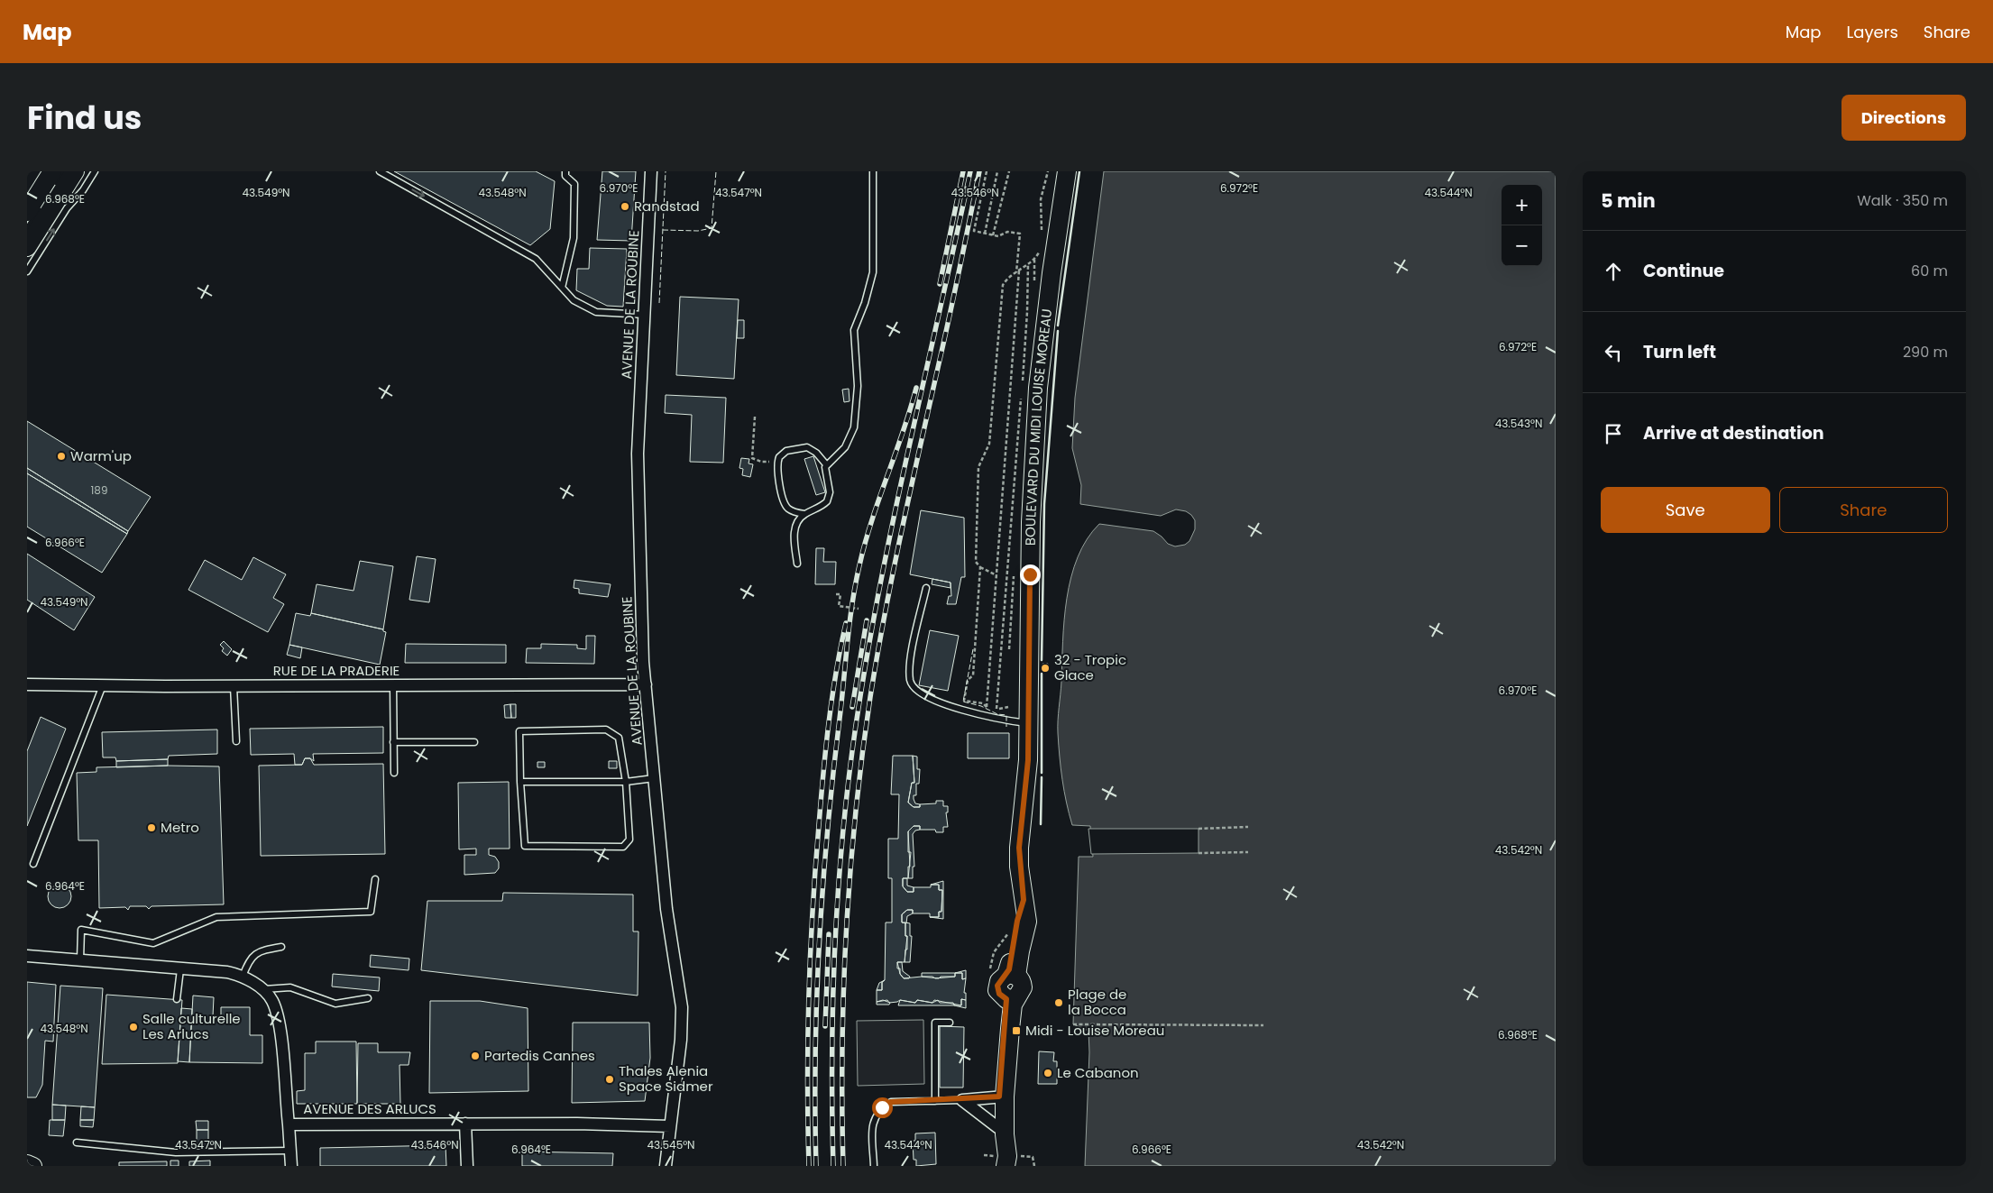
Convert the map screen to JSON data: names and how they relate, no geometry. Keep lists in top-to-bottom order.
{
  "streets": {
    "main road": ["BOULEVARD DU MIDI LOUISE MOREAU"],
    "street": ["AVENUE DE LA ROUBINE", "RUE DE LA PRADERIE", "AVENUE DES ARLUCS"]
  },
  "crossings": [
    ["AVENUE DE LA ROUBINE", "RUE DE LA PRADERIE"],
    ["AVENUE DE LA ROUBINE", "AVENUE DES ARLUCS"]
  ],
  "places": {
    "other": [
      "Randstad",
      "Warm'up",
      "32 - Tropic Glace",
      "Metro",
      "Plage de la Bocca",
      "Salle culturelle Les Arlucs",
      "Partedis Cannes",
      "Le Cabanon",
      "Thales Alenia Space Sidmer"
    ],
    "transit": ["Midi - Louise Moreau"]
  },
  "house_numbers": ["189"],
  "page": {
    "header": "Map",
    "nav": ["Map", "Layers", "Share"],
    "title": "Find us",
    "buttons": [
      "Directions",
      ["Save", "Share"]
    ],
    "heading": ["5 min", "Walk · 350 m"],
    "map_buttons": ["+", "−"],
    "list": [
      ["Continue", "60 m"],
      ["Turn left", "290 m"],
      "Arrive at destination"
    ]
  },
  "coordinates": [
    "6.970°E",
    "6.972°E",
    "43.549°N",
    "43.548°N",
    "43.547°N",
    "43.546°N",
    "43.544°N",
    "6.968°E",
    "43.543°N",
    "6.966°E",
    "43.542°N",
    "6.964°E",
    "43.545°N"
  ]
}
